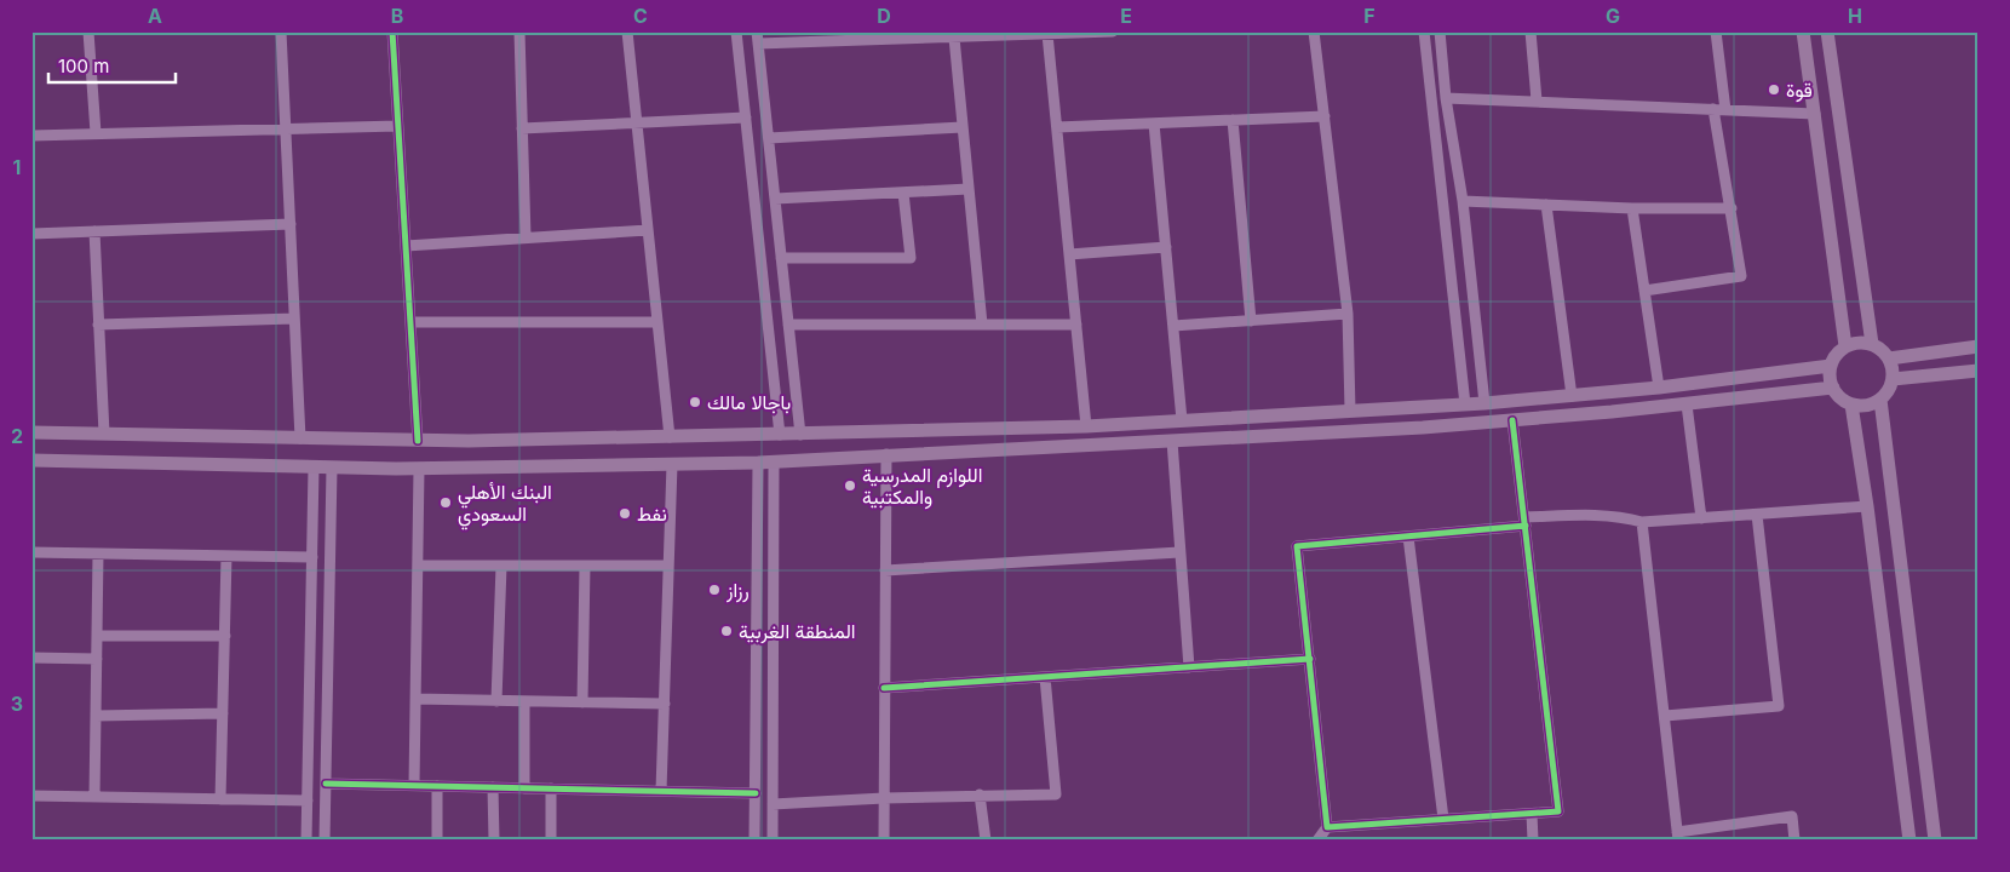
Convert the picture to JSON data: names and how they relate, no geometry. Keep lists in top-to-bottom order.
{
  "places": [
    "قوة",
    "باجالا مالك",
    "اللوازم المدرسية والمكتبية",
    "البنك الأهلي السعودي",
    "نفط",
    "رزاز",
    "المنطقة الغربية"
  ],
  "scale_bar": "100 m",
  "grid": {
    "columns": [
      "A",
      "B",
      "C",
      "D",
      "E",
      "F",
      "G",
      "H"
    ],
    "rows": ["1", "2", "3"]
  }
}
